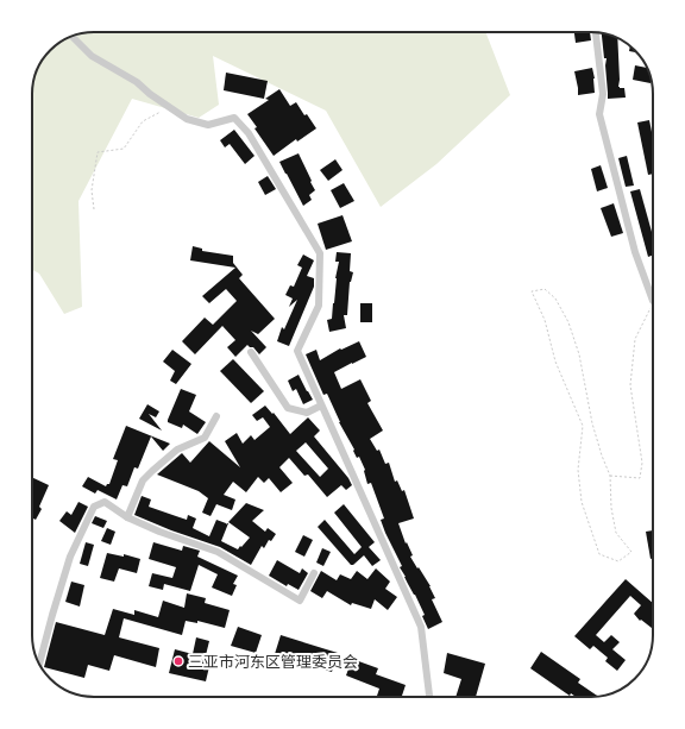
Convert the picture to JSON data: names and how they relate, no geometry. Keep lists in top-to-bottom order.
{
  "places": ["三亚市河东区管理委员会"]
}
